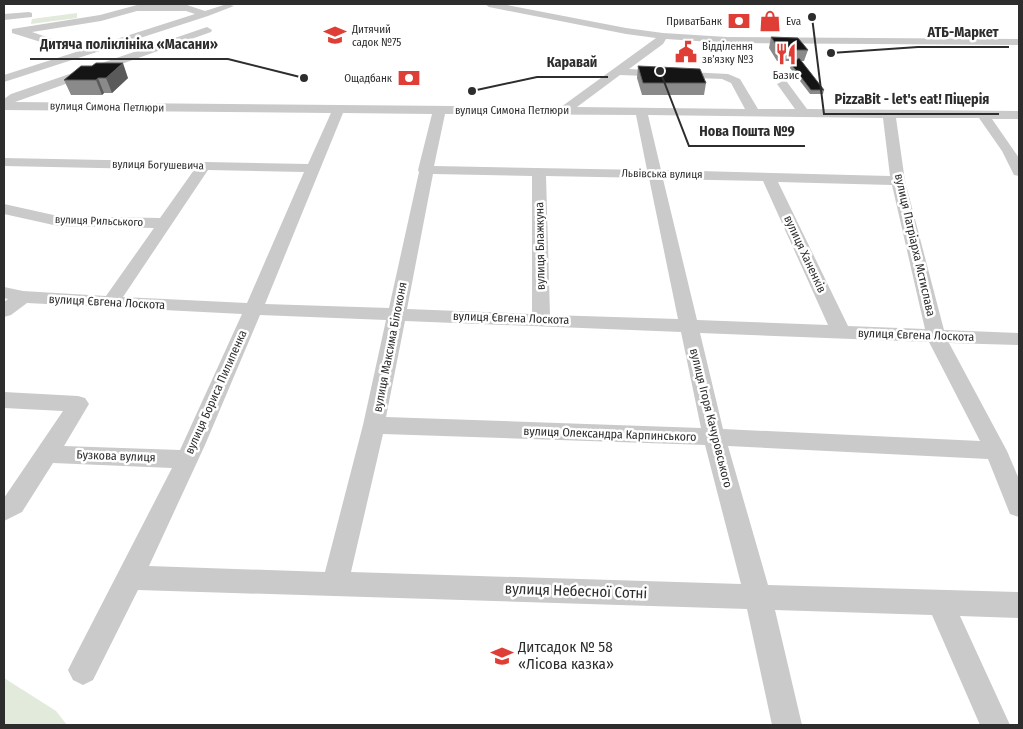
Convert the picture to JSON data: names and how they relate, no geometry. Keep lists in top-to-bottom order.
{
  "streets": {
    "street": [
      "вулиця Симона Петлюри",
      "вулиця Богушевича",
      "Львівська вулиця",
      "вулиця Рильського",
      "вулиця Патріарха Мстислава",
      "вулиця Блажкуна",
      "вулиця Ханенків",
      "вулиця Євгена Лоскота",
      "вулиця Максима Білоконя",
      "вулиця Бориса Пилипенка",
      "вулиця Ігоря Качуровського",
      "вулиця Олександра Карпинського",
      "Бузкова вулиця",
      "вулиця Небесної Сотні"
    ]
  },
  "crossings": [
    ["вулиця Симона Петлюри", "вулиця Патріарха Мстислава"],
    ["вулиця Симона Петлюри", "вулиця Максима Білоконя"],
    ["вулиця Симона Петлюри", "вулиця Бориса Пилипенка"],
    ["вулиця Симона Петлюри", "вулиця Ігоря Качуровського"],
    ["вулиця Богушевича", "вулиця Рильського"],
    ["вулиця Богушевича", "вулиця Бориса Пилипенка"],
    ["Львівська вулиця", "вулиця Патріарха Мстислава"],
    ["Львівська вулиця", "вулиця Блажкуна"],
    ["Львівська вулиця", "вулиця Ханенків"],
    ["Львівська вулиця", "вулиця Максима Білоконя"],
    ["Львівська вулиця", "вулиця Ігоря Качуровського"],
    ["вулиця Рильського", "вулиця Євгена Лоскота"],
    ["вулиця Патріарха Мстислава", "вулиця Євгена Лоскота"],
    ["вулиця Патріарха Мстислава", "вулиця Олександра Карпинського"],
    ["вулиця Блажкуна", "вулиця Євгена Лоскота"],
    ["вулиця Ханенків", "вулиця Євгена Лоскота"],
    ["вулиця Євгена Лоскота", "вулиця Максима Білоконя"],
    ["вулиця Євгена Лоскота", "вулиця Бориса Пилипенка"],
    ["вулиця Євгена Лоскота", "вулиця Ігоря Качуровського"],
    ["вулиця Максима Білоконя", "вулиця Олександра Карпинського"],
    ["вулиця Максима Білоконя", "вулиця Небесної Сотні"],
    ["вулиця Бориса Пилипенка", "Бузкова вулиця"],
    ["вулиця Бориса Пилипенка", "вулиця Небесної Сотні"],
    ["вулиця Ігоря Качуровського", "вулиця Олександра Карпинського"],
    ["вулиця Ігоря Качуровського", "вулиця Небесної Сотні"]
  ],
  "places": {
    "other": [
      "PizzaBit - let's eat! Піцерія",
      "АТБ-Маркет",
      "Нова Пошта №9",
      "Дитяча поліклініка «Масани»",
      "Каравай"
    ],
    "bank": ["ПриватБанк", "Ощадбанк"],
    "shop": ["Eva"],
    "school or university": ["Дитячий садок №75", "Дитсадок № 58 «Лісова казка»"],
    "public building": ["Відділення зв’язку №3"],
    "restaurant": ["Базис"]
  }
}
